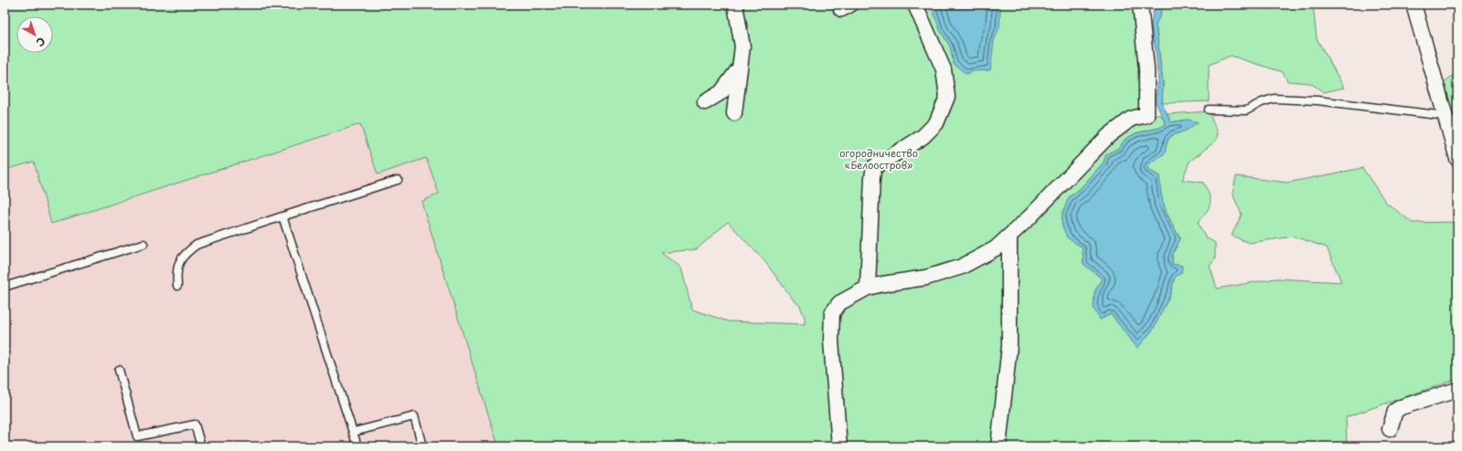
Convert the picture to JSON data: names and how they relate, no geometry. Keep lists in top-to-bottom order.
{
  "parks": ["огородничество «Белоостров»"],
  "north": "bottom right"
}
